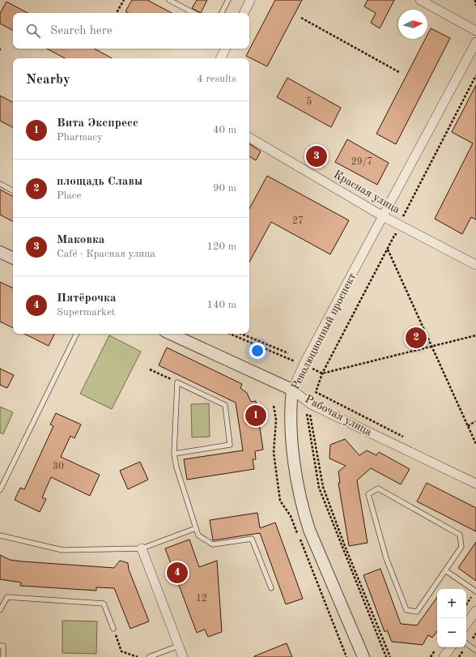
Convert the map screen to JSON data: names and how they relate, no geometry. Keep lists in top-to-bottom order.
{
  "streets": {
    "street": ["Красная улица", "Революционный проспект", "Рабочая улица"]
  },
  "crossings": [
    ["Красная улица", "Революционный проспект"],
    ["Революционный проспект", "Рабочая улица"]
  ],
  "house_numbers": [
    "5",
    "29/7",
    "27",
    "30",
    "12"
  ],
  "north": "right",
  "page": {
    "search": "Search here",
    "heading": ["Nearby", "4 results"],
    "list": [
      {
        "mark": "1",
        "name": "Вита Экспресс",
        "note": "Pharmacy",
        "value": "40 m"
      },
      {
        "mark": "2",
        "name": "площадь Славы",
        "note": "Place",
        "value": "90 m"
      },
      {
        "mark": "3",
        "name": "Маковка",
        "note": "Café · Красная улица",
        "value": "120 m"
      },
      {
        "mark": "4",
        "name": "Пятёрочка",
        "note": "Supermarket",
        "value": "140 m"
      }
    ],
    "pins": [
      "3",
      "2",
      "1",
      "4"
    ],
    "map_buttons": ["+", "−"]
  }
}
